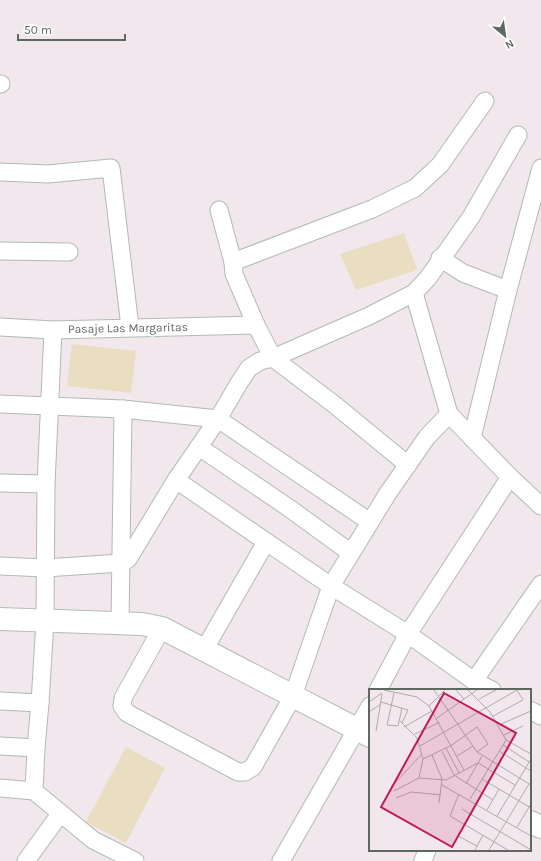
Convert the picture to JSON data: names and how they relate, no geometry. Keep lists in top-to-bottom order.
{
  "streets": {
    "street": ["Pasaje Las Margaritas"]
  },
  "scale_bar": "50 m",
  "north": "bottom right"
}
